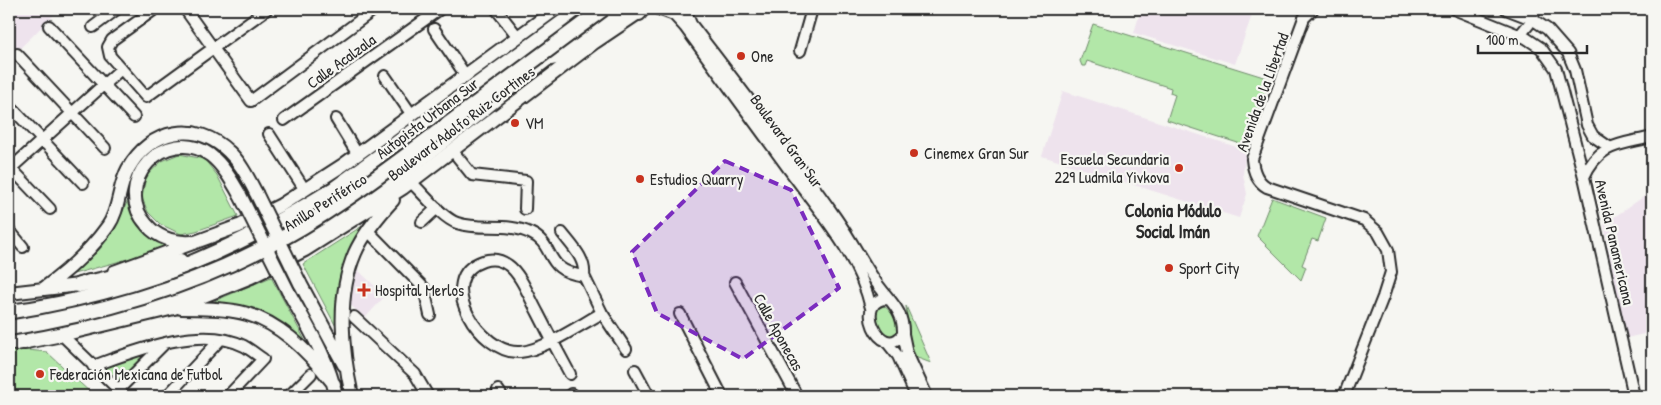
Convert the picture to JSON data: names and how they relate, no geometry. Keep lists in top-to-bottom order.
{
  "streets": {
    "highway": ["Autopista Urbana Sur", "Anillo Periférico"],
    "main road": ["Boulevard Adolfo Ruiz Cortines"],
    "street": [
      "Calle Acalzala",
      "Avenida de la Libertad",
      "Boulevard Gran Sur",
      "Avenida Panamericana",
      "Calle Aponecas"
    ]
  },
  "districts": ["Colonia Módulo Social Imán"],
  "places": {
    "other": [
      "One",
      "VM",
      "Cinemex Gran Sur",
      "Escuela Secundaria 229 Ludmila Yivkova",
      "Estudios Quarry",
      "Sport City",
      "Federación Mexicana de Futbol"
    ],
    "health": ["Hospital Merlos"]
  },
  "scale_bar": "100 m"
}
